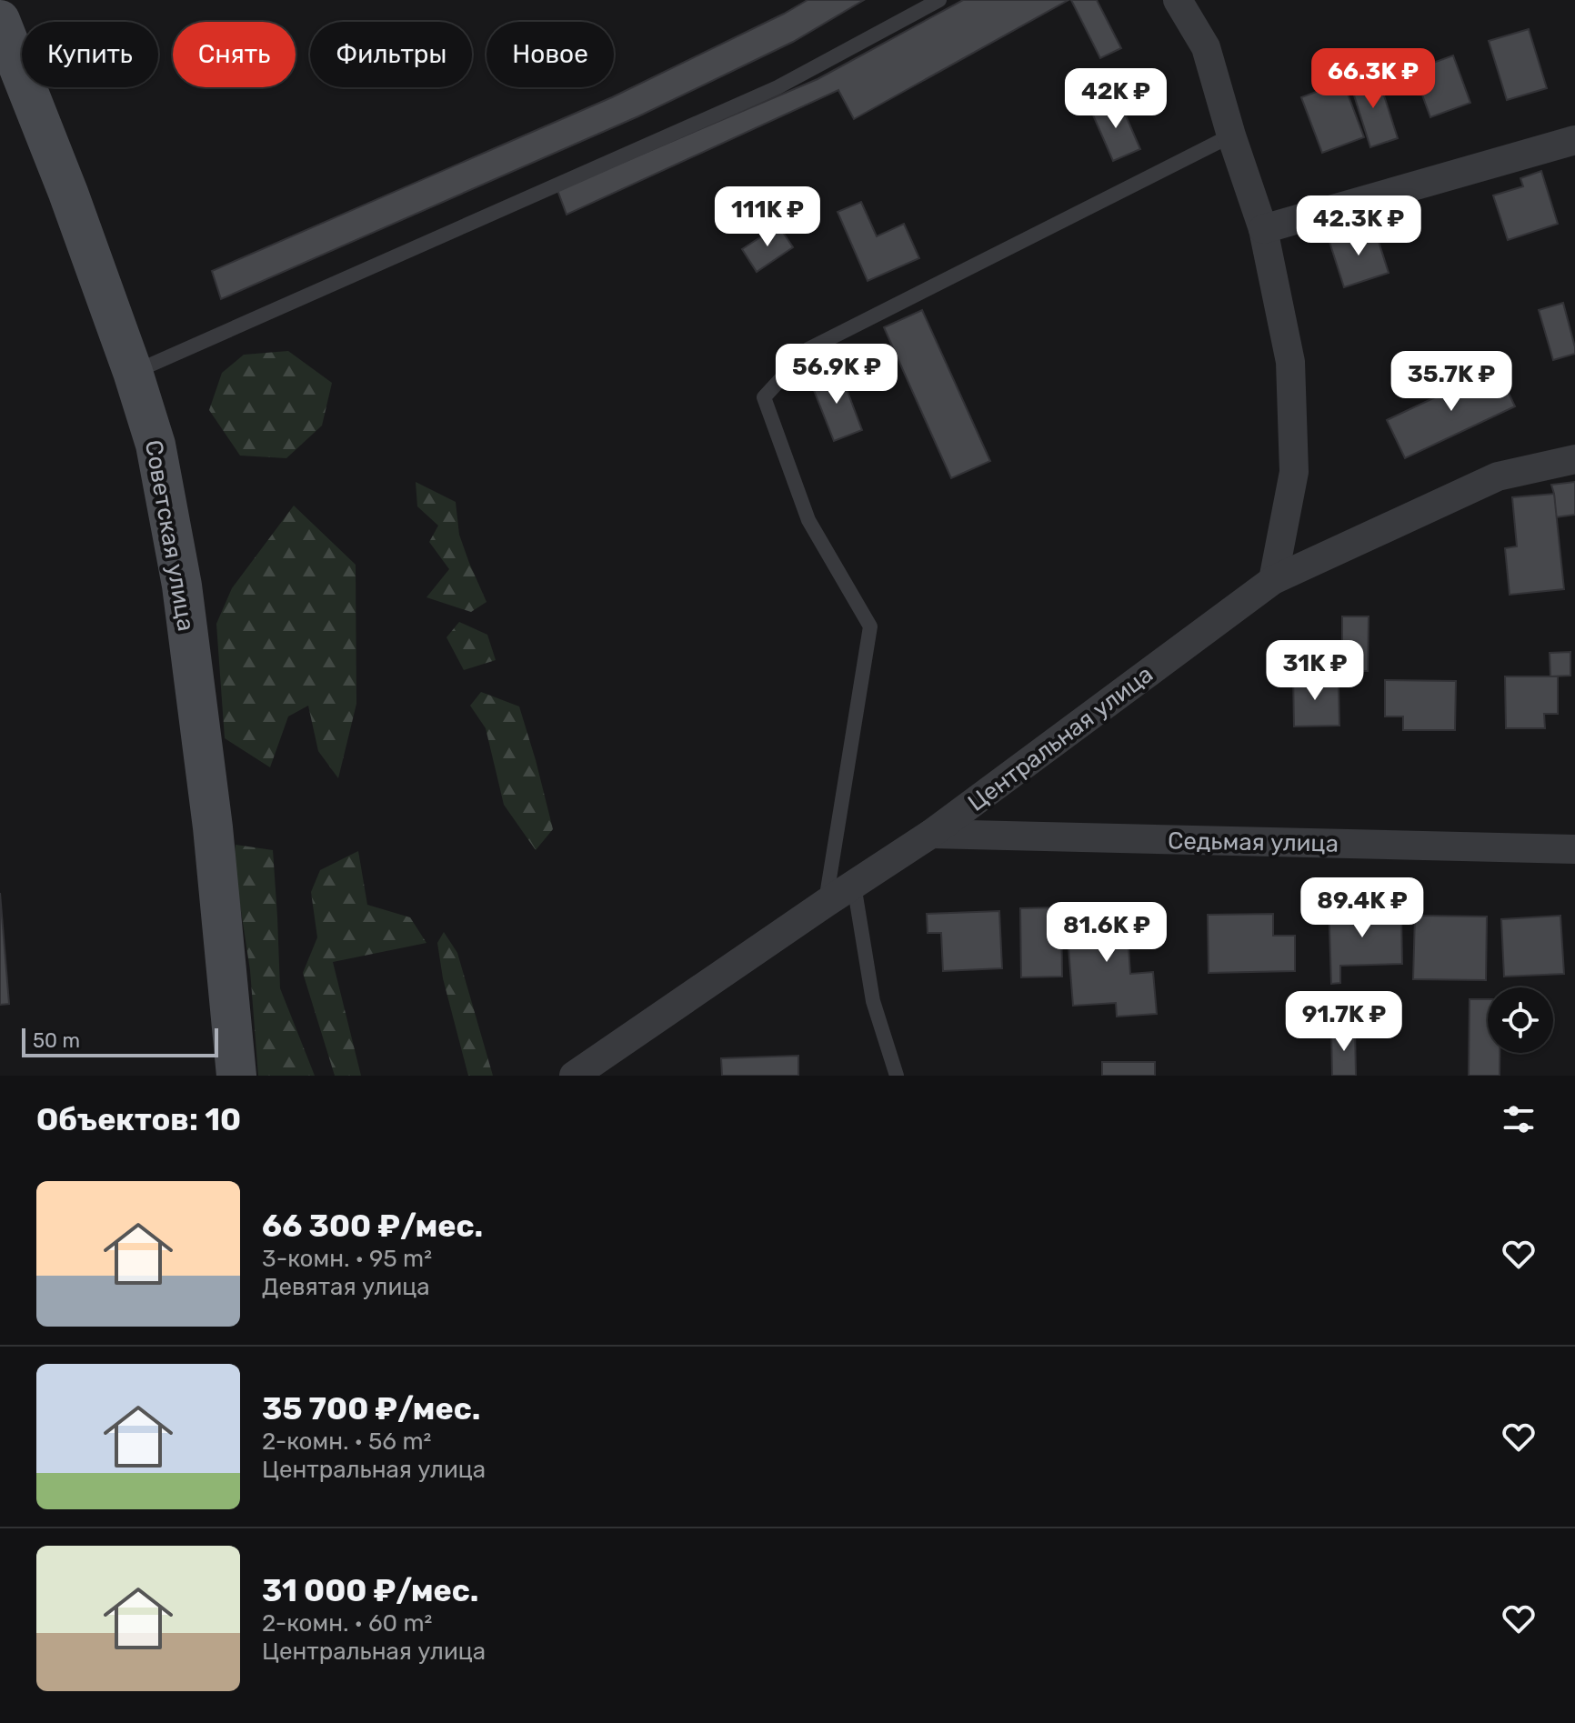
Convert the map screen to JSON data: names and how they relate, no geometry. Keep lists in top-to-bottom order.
{
  "streets": {
    "main road": ["Советская улица"],
    "street": ["Центральная улица", "Седьмая улица"]
  },
  "crossings": [
    ["Центральная улица", "Седьмая улица"]
  ],
  "scale_bar": "50 m",
  "page": {
    "chip": [
      "Купить",
      "Снять",
      "Фильтры",
      "Новое"
    ],
    "price": [
      "66.3K ₽",
      "42K ₽",
      "111K ₽",
      "42.3K ₽",
      "56.9K ₽",
      "35.7K ₽",
      "31K ₽",
      "89.4K ₽",
      "81.6K ₽",
      "91.7K ₽"
    ],
    "scale": "50 m",
    "heading": "Объектов: 10",
    "list": [
      {
        "name": "66 300 ₽/мес.",
        "note": "3-комн. · 95 m² · Девятая улица"
      },
      {
        "name": "35 700 ₽/мес.",
        "note": "2-комн. · 56 m² · Центральная улица"
      },
      {
        "name": "31 000 ₽/мес.",
        "note": "2-комн. · 60 m² · Центральная улица"
      }
    ]
  }
}
